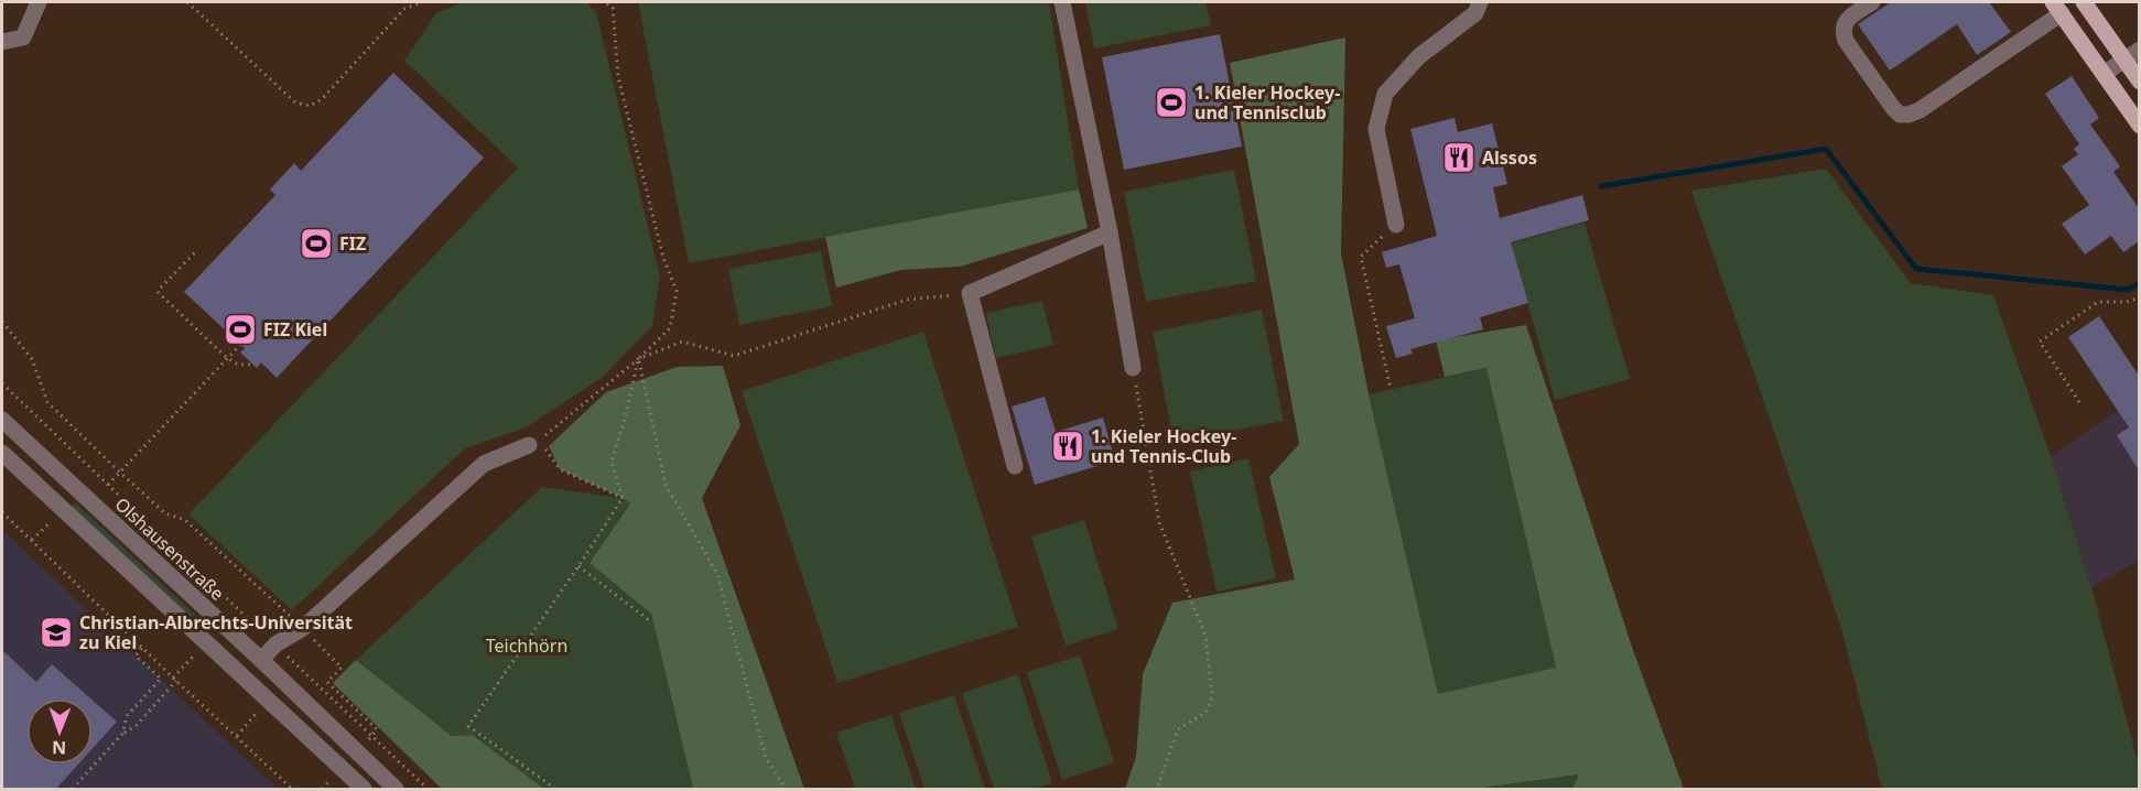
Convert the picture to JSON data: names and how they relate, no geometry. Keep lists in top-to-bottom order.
{
  "streets": {
    "street": ["Olshausenstraße"]
  },
  "parks": ["Teichhörn"],
  "places": {
    "sports": ["1. Kieler Hockey- und Tennisclub", "FIZ", "FIZ Kiel"],
    "restaurant": ["Alssos", "1. Kieler Hockey- und Tennis-Club"],
    "school or university": ["Christian-Albrechts-Universität zu Kiel"]
  },
  "north": "bottom"
}
